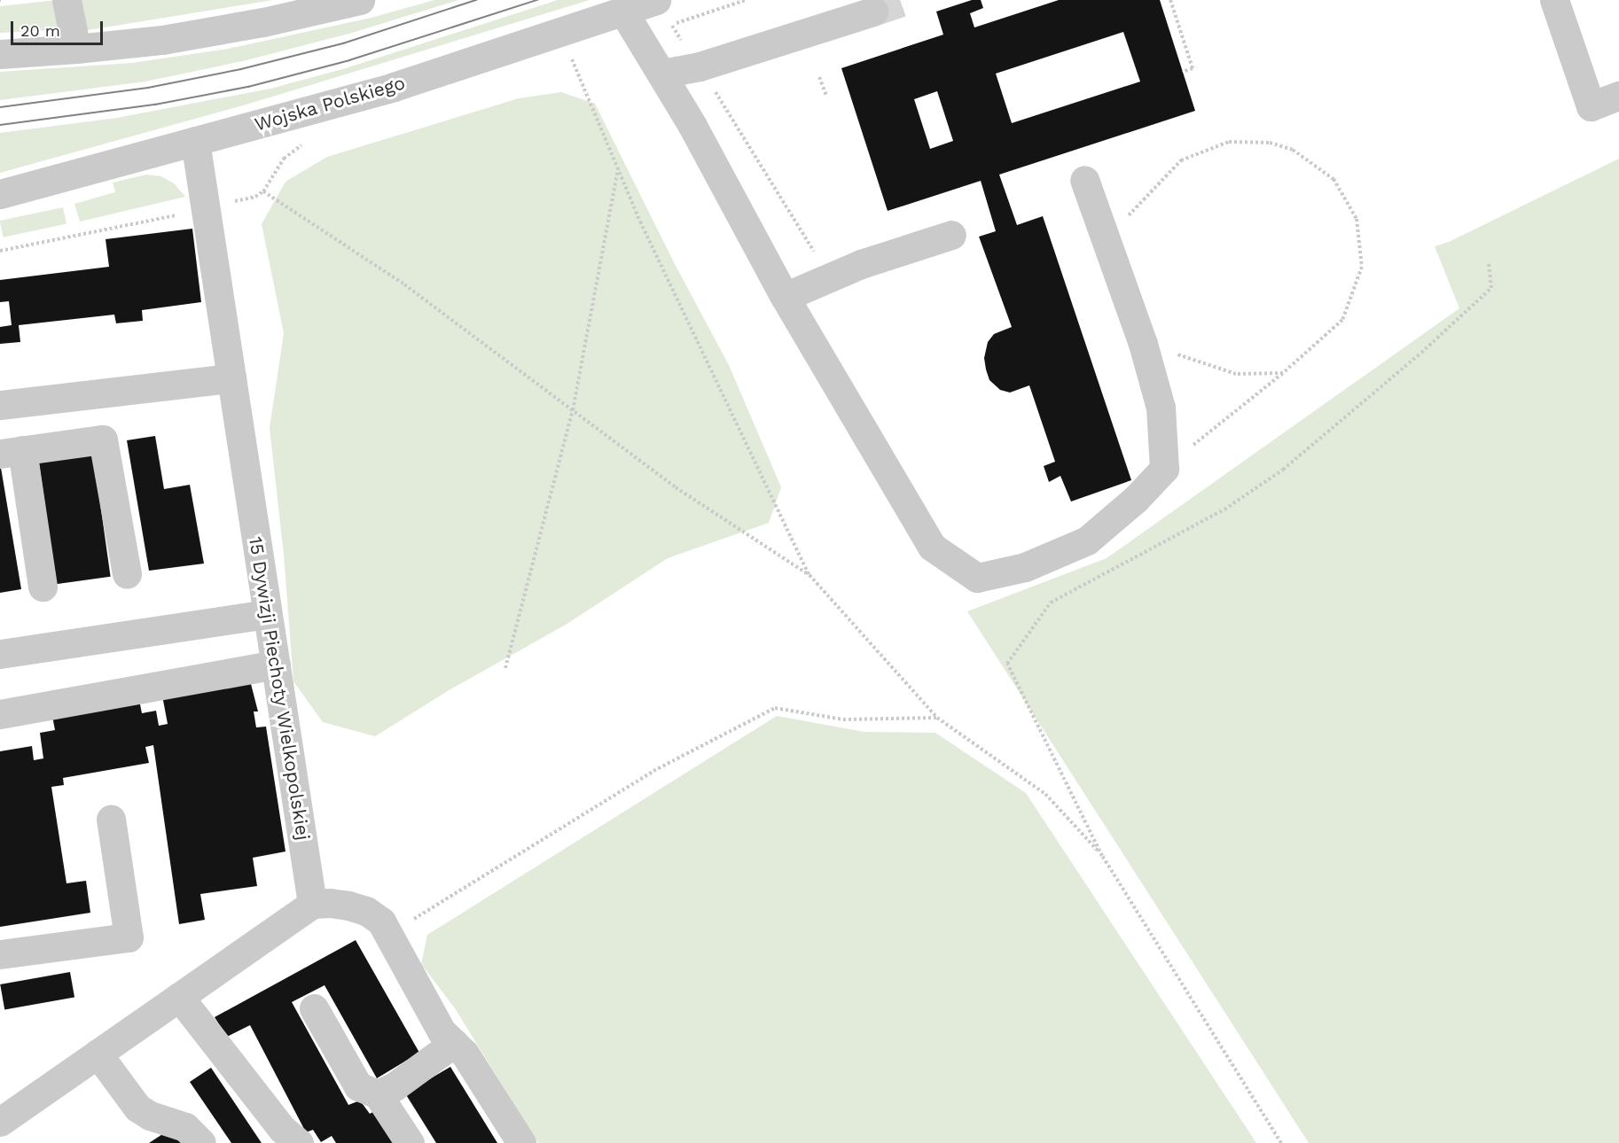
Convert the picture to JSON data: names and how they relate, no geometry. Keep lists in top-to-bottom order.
{
  "streets": {
    "street": ["Wojska Polskiego", "15 Dywizji Piechoty Wielkopolskiej"]
  },
  "crossings": [
    ["Wojska Polskiego", "15 Dywizji Piechoty Wielkopolskiej"]
  ],
  "scale_bar": "20 m"
}
